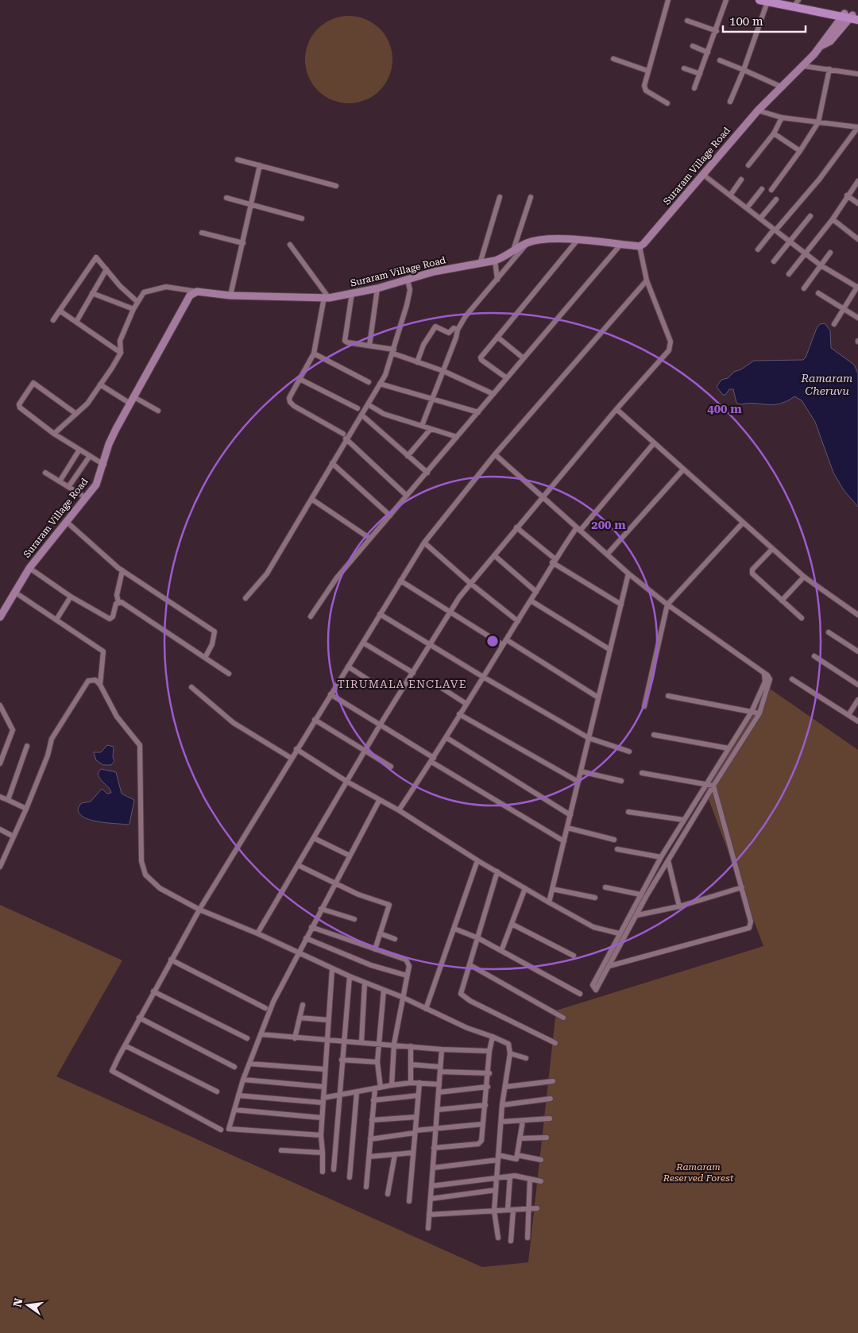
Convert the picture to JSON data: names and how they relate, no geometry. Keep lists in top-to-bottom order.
{
  "streets": {
    "main road": ["Suraram Village Road"]
  },
  "districts": ["TIRUMALA ENCLAVE"],
  "water": ["Ramaram Cheruvu"],
  "parks": ["Ramaram Reserved Forest"],
  "scale_bar": "100 m",
  "north": "left",
  "rings": ["400 m", "200 m"]
}
